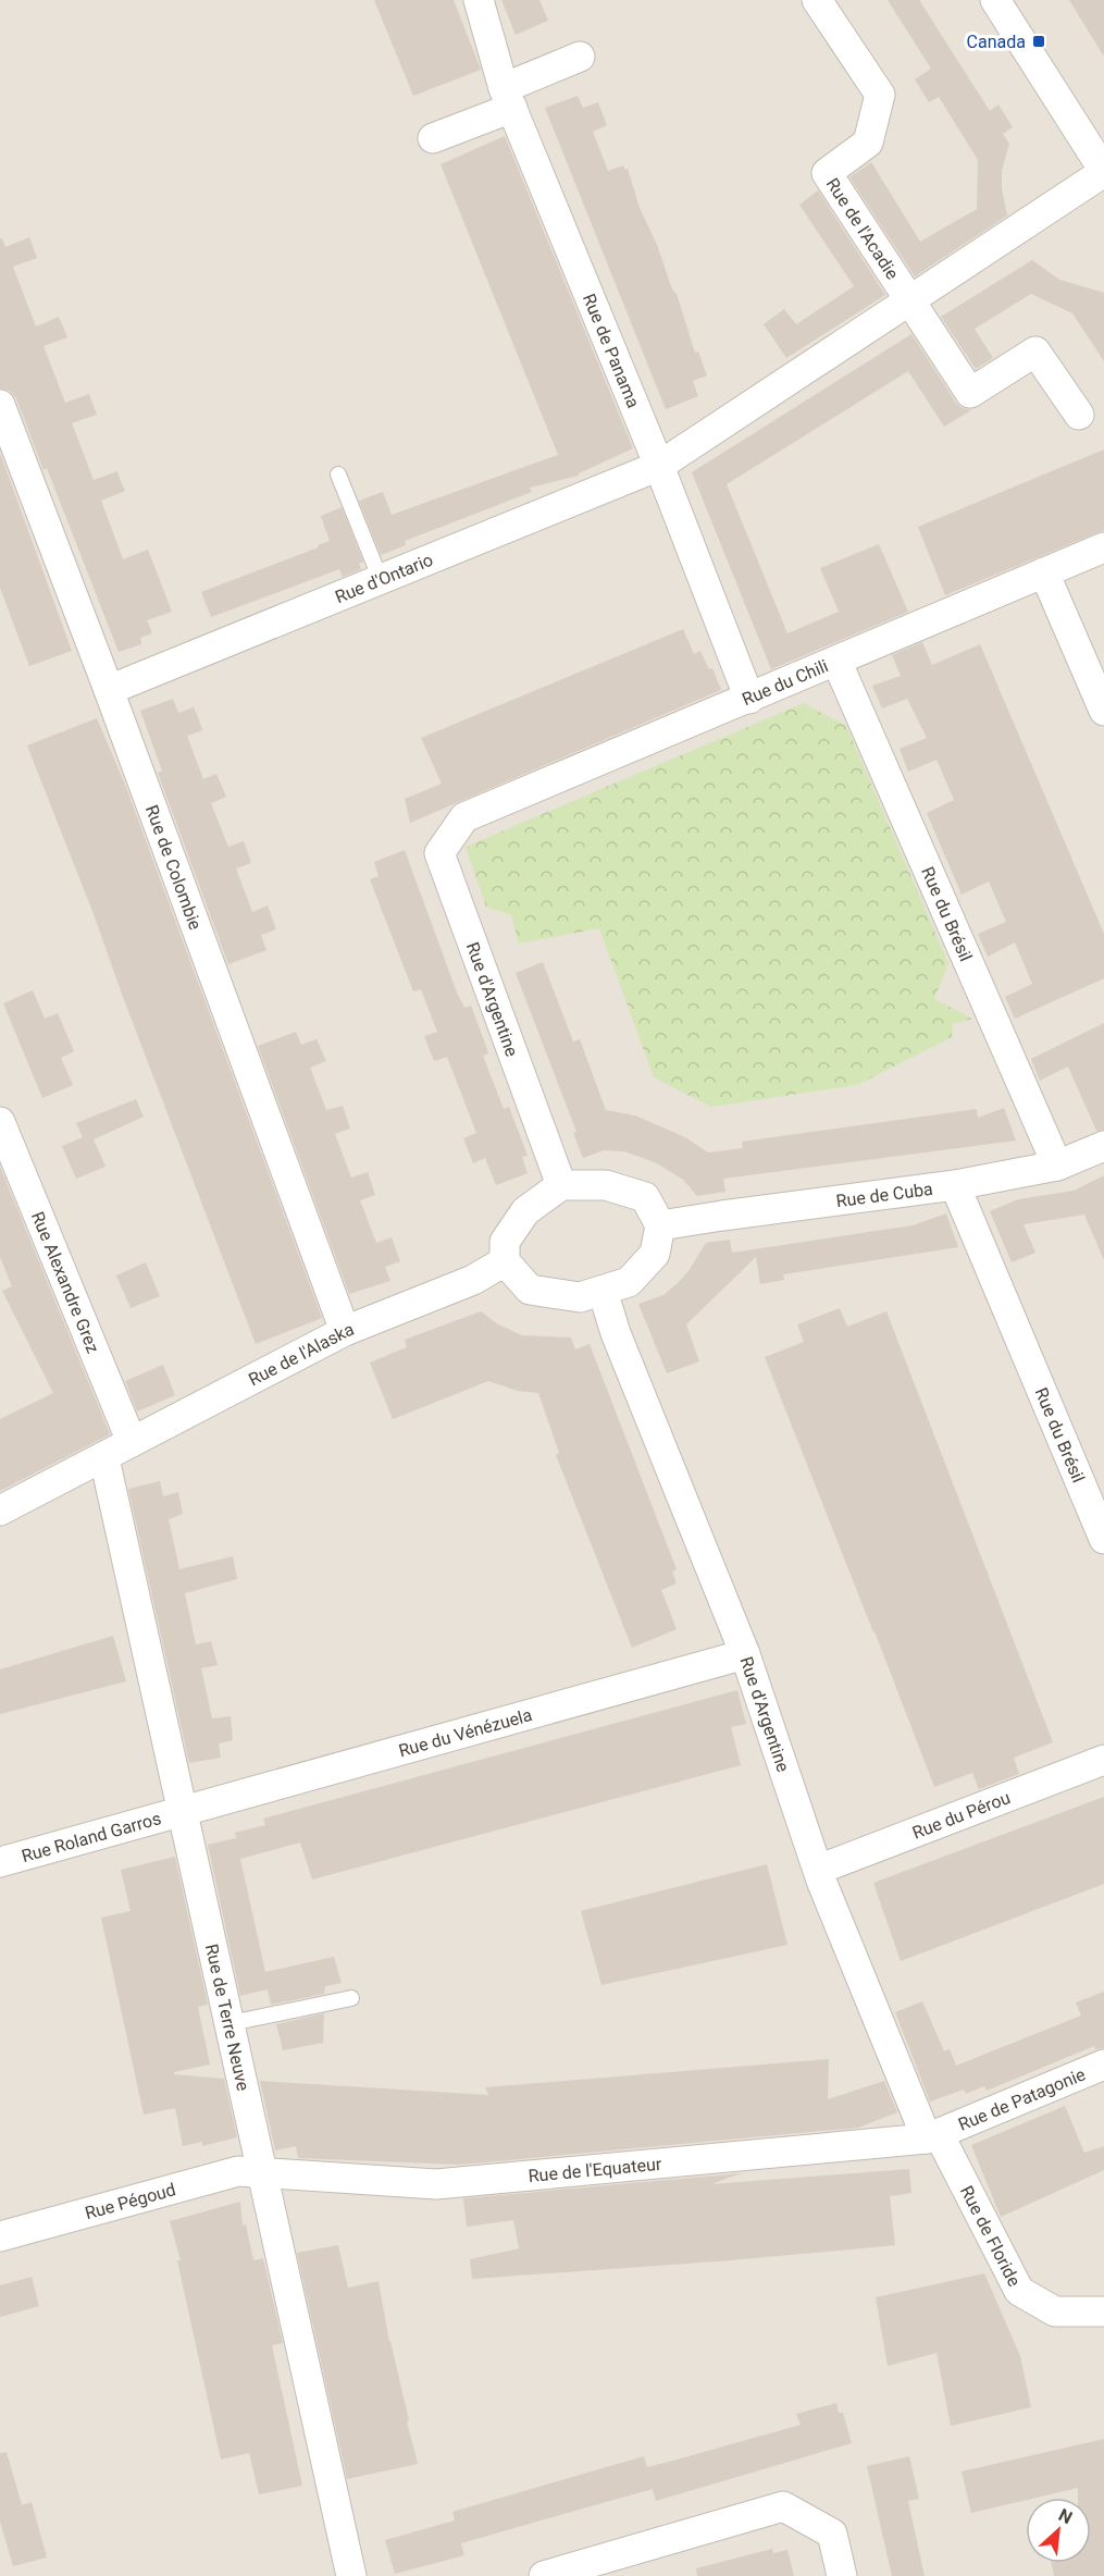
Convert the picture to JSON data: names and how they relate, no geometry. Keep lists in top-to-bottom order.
{
  "streets": {
    "street": [
      "Rue de l'Acadie",
      "Rue de Panama",
      "Rue d'Ontario",
      "Rue du Chili",
      "Rue de Colombie",
      "Rue du Brésil",
      "Rue d'Argentine",
      "Rue de Cuba",
      "Rue Alexandre Grez",
      "Rue de l'Alaska",
      "Rue du Vénézuela",
      "Rue du Pérou",
      "Rue Roland Garros",
      "Rue de Terre Neuve",
      "Rue de Patagonie",
      "Rue de l'Equateur",
      "Rue Pégoud",
      "Rue de Floride"
    ]
  },
  "crossings": [
    ["Rue de Panama", "Rue d'Ontario"],
    ["Rue de Panama", "Rue du Chili"],
    ["Rue d'Ontario", "Rue de Colombie"],
    ["Rue du Chili", "Rue du Brésil"],
    ["Rue du Chili", "Rue d'Argentine"],
    ["Rue de Colombie", "Rue de l'Alaska"],
    ["Rue du Brésil", "Rue de Cuba"],
    ["Rue d'Argentine", "Rue de Cuba"],
    ["Rue d'Argentine", "Rue de l'Alaska"],
    ["Rue d'Argentine", "Rue du Vénézuela"],
    ["Rue d'Argentine", "Rue du Pérou"],
    ["Rue d'Argentine", "Rue de Patagonie"],
    ["Rue d'Argentine", "Rue de l'Equateur"],
    ["Rue d'Argentine", "Rue de Floride"],
    ["Rue de Cuba", "Rue de l'Alaska"],
    ["Rue Alexandre Grez", "Rue de l'Alaska"],
    ["Rue de l'Alaska", "Rue de Terre Neuve"],
    ["Rue du Vénézuela", "Rue Roland Garros"],
    ["Rue du Vénézuela", "Rue de Terre Neuve"],
    ["Rue Roland Garros", "Rue de Terre Neuve"],
    ["Rue de Terre Neuve", "Rue de l'Equateur"],
    ["Rue de Terre Neuve", "Rue Pégoud"],
    ["Rue de Patagonie", "Rue de l'Equateur"],
    ["Rue de Patagonie", "Rue de Floride"],
    ["Rue de l'Equateur", "Rue Pégoud"],
    ["Rue de l'Equateur", "Rue de Floride"]
  ],
  "places": {
    "transit": ["Canada"]
  },
  "north": "top right"
}
